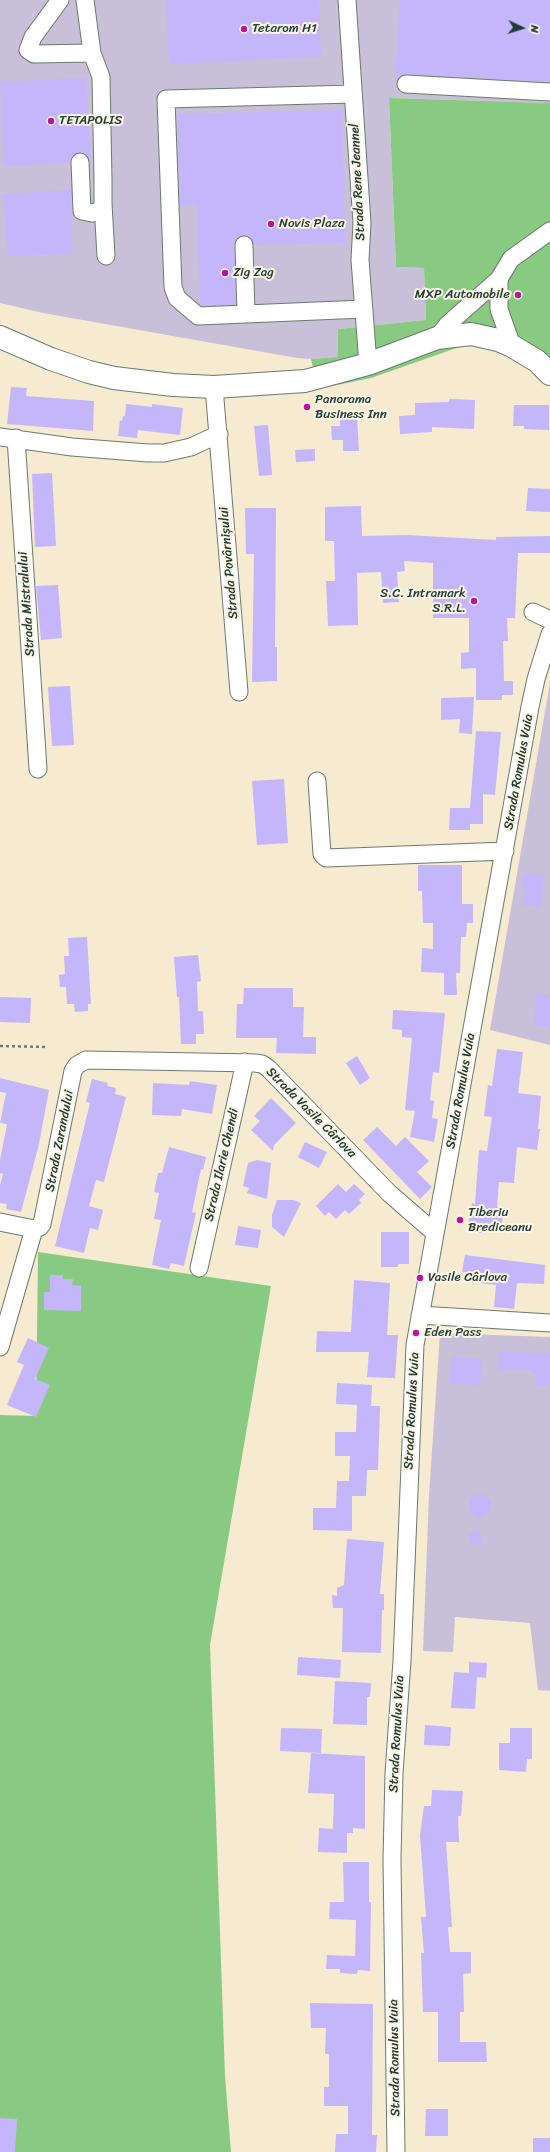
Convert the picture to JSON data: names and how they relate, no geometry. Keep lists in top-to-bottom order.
{
  "streets": {
    "street": [
      "Strada Rene Jeannel",
      "Strada Povârnișului",
      "Strada Mistralului",
      "Strada Romulus Vuia",
      "Strada Vasile Cârlova",
      "Strada Zarandului",
      "Strada Ilarie Chendi"
    ]
  },
  "crossings": [
    ["Strada Romulus Vuia", "Strada Vasile Cârlova"],
    ["Strada Vasile Cârlova", "Strada Zarandului"],
    ["Strada Vasile Cârlova", "Strada Ilarie Chendi"]
  ],
  "places": [
    "Tetarom H1",
    "TETAPOLIS",
    "Novis Plaza",
    "Zig Zag",
    "MXP Automobile",
    "Panorama Business Inn",
    "S.C. Intramark S.R.L.",
    "Tiberiu Brediceanu",
    "Vasile Cârlova",
    "Eden Pass"
  ],
  "north": "right"
}
